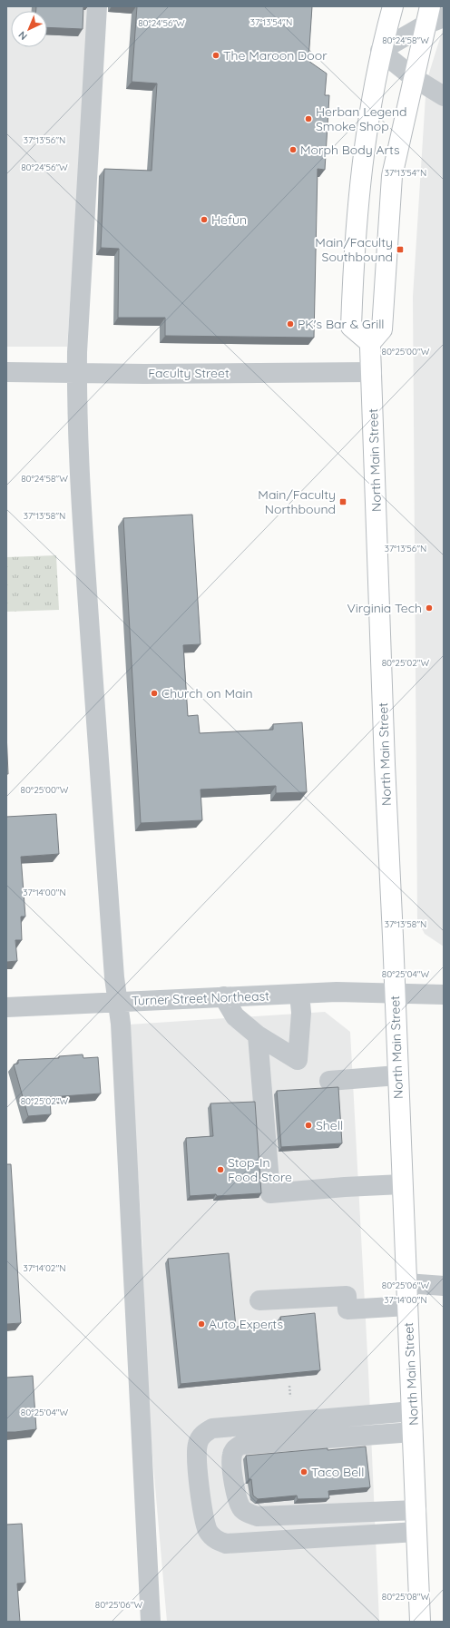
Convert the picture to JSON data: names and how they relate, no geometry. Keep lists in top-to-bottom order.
{
  "streets": {
    "main road": ["North Main Street"],
    "street": ["Faculty Street", "Turner Street Northeast"]
  },
  "crossings": [
    ["Faculty Street", "North Main Street"],
    ["North Main Street", "Turner Street Northeast"]
  ],
  "places": {
    "other": [
      "The Maroon Door",
      "Herban Legend Smoke Shop",
      "Morph Body Arts",
      "Hefun",
      "PK's Bar & Grill",
      "Virginia Tech",
      "Church on Main",
      "Shell",
      "Stop-In Food Store",
      "Auto Experts",
      "Taco Bell"
    ],
    "transit": ["Main/Faculty Southbound", "Main/Faculty Northbound"]
  },
  "north": "bottom left",
  "coordinates": [
    "37°13'54\"N",
    "80°24'56\"W",
    "80°24'58\"W",
    "37°13'56\"N",
    "80°25'00\"W",
    "37°13'58\"N",
    "80°25'02\"W",
    "37°14'00\"N",
    "80°25'04\"W",
    "37°14'02\"N",
    "80°25'06\"W",
    "80°25'08\"W"
  ]
}
